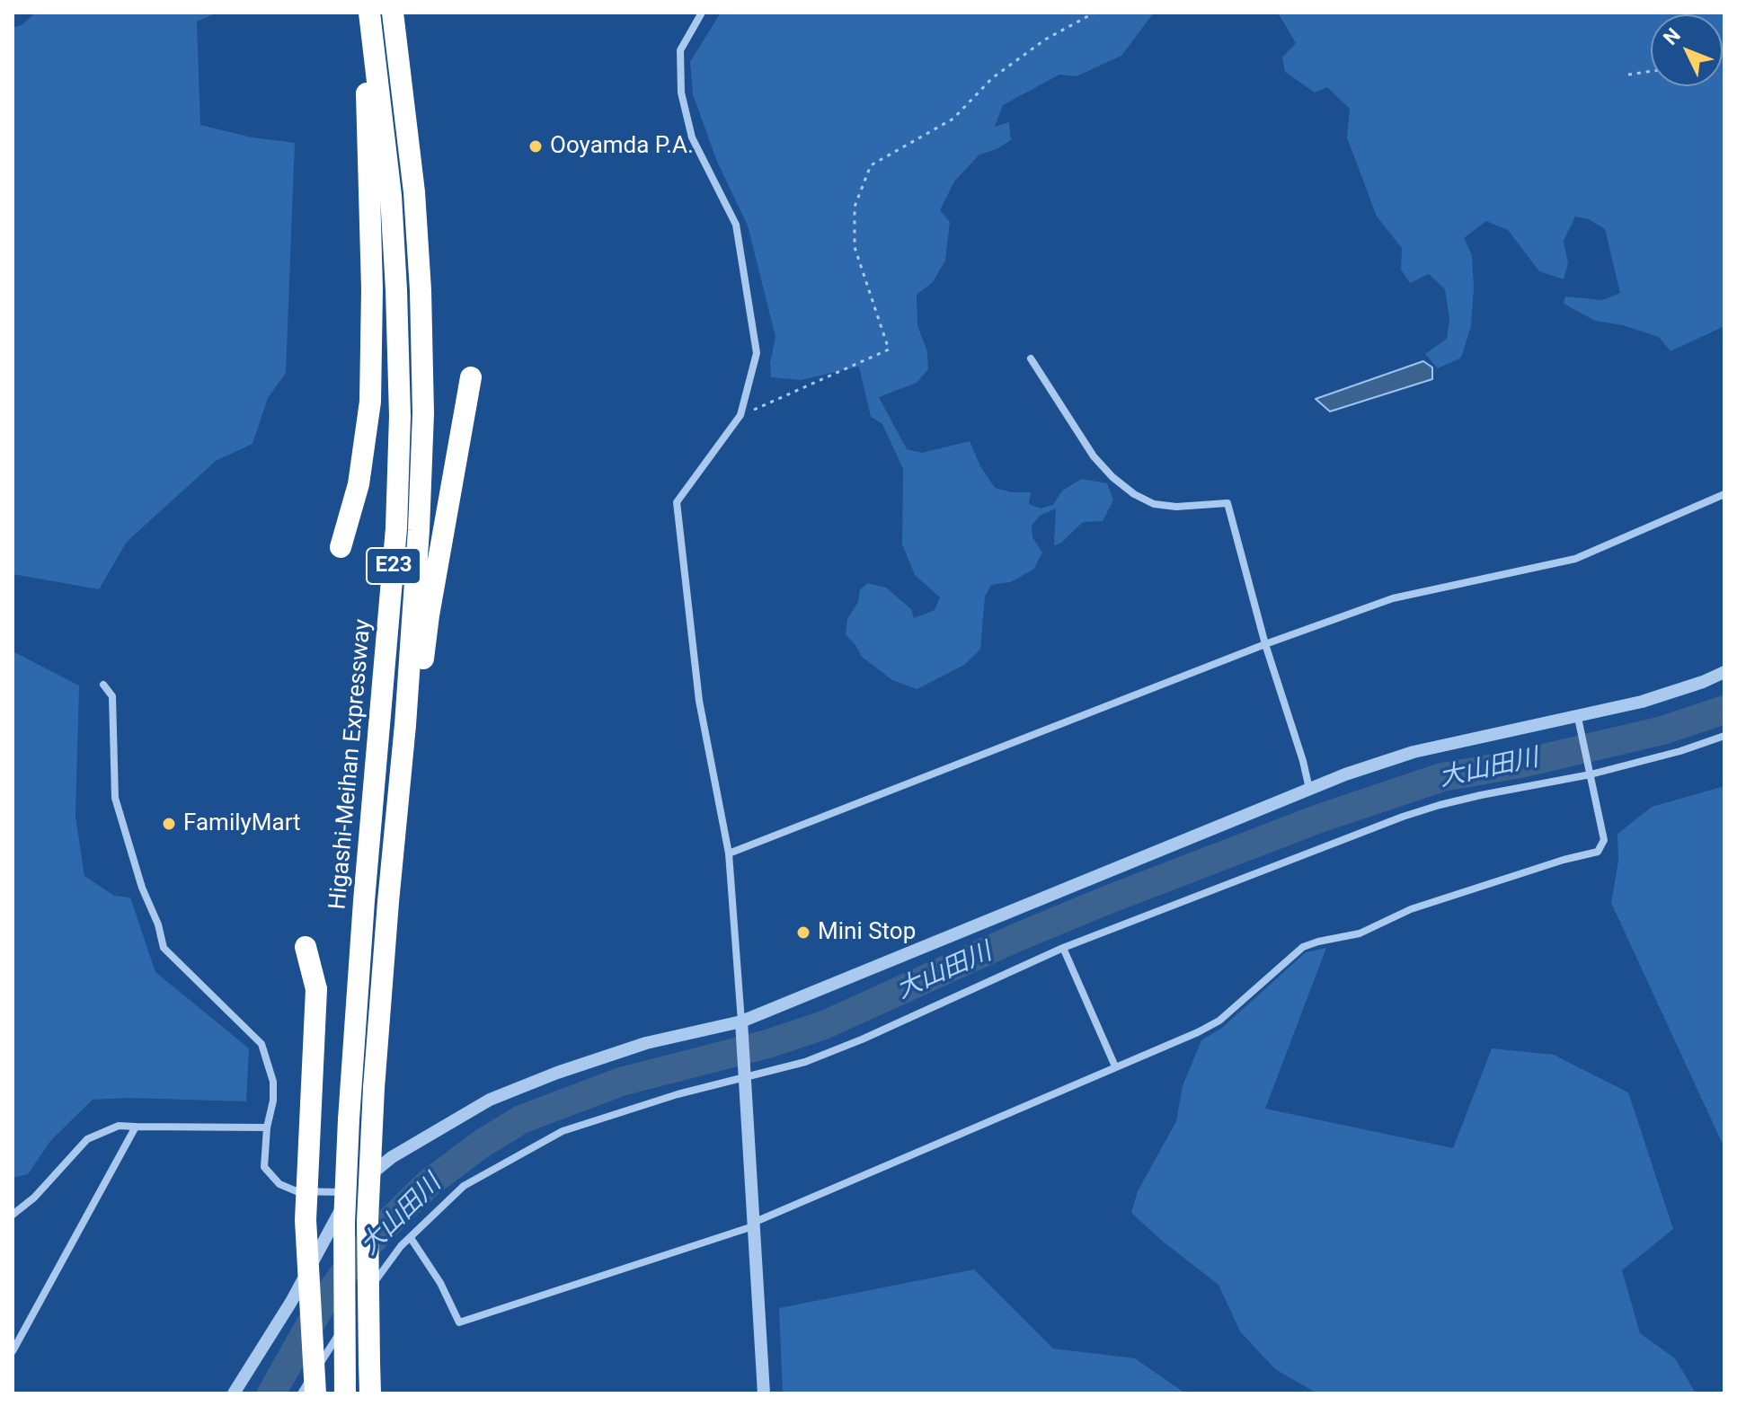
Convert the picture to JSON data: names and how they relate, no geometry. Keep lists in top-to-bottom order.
{
  "streets": {
    "highway": ["E23", "Higashi-Meihan Expressway"]
  },
  "water": ["大山田川"],
  "places": ["Ooyamda P.A.", "FamilyMart", "Mini Stop"],
  "north": "top left"
}
